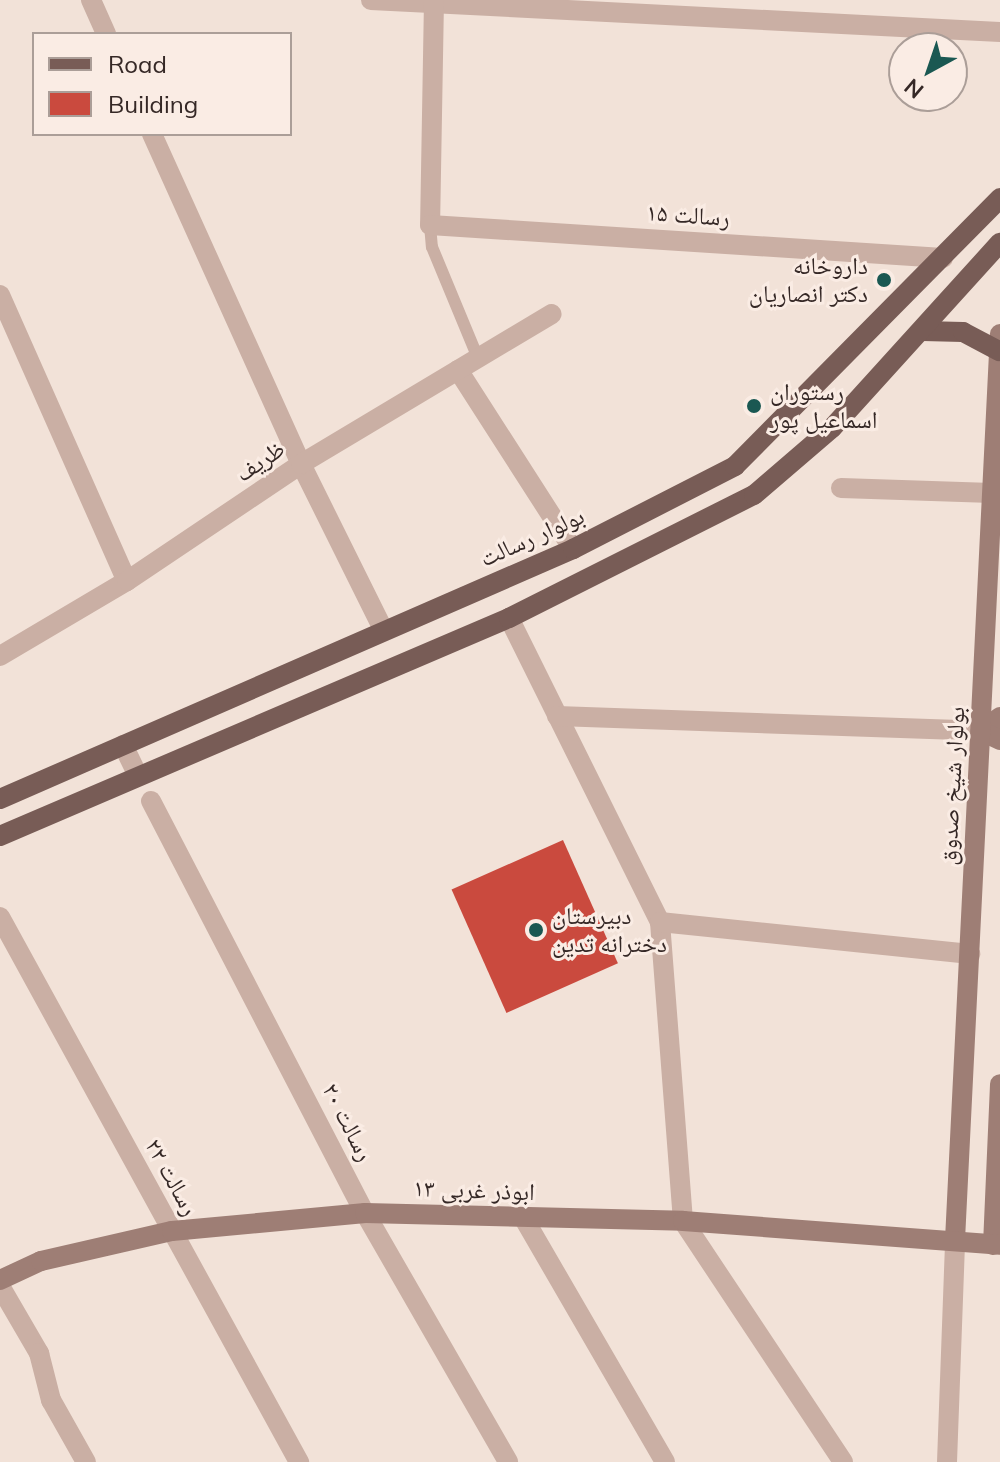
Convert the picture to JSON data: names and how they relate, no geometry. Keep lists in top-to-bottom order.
{
  "streets": {
    "main road": ["بولوار رسالت"],
    "street": [
      "رسالت ۱۵",
      "ظریف",
      "بولوار شیخ صدوق",
      "رسالت ۲۰",
      "رسالت ۲۲",
      "ابوذر غربی ۱۳"
    ]
  },
  "crossings": [
    ["رسالت ۱۵", "بولوار رسالت"],
    ["بولوار شیخ صدوق", "ابوذر غربی ۱۳"],
    ["رسالت ۲۰", "ابوذر غربی ۱۳"],
    ["رسالت ۲۲", "ابوذر غربی ۱۳"]
  ],
  "places": ["داروخانه دکتر انصاریان", "رستوران اسماعیل پور", "دبیرستان دخترانه تدین"],
  "legend": ["Road", "Building"],
  "north": "bottom left"
}
